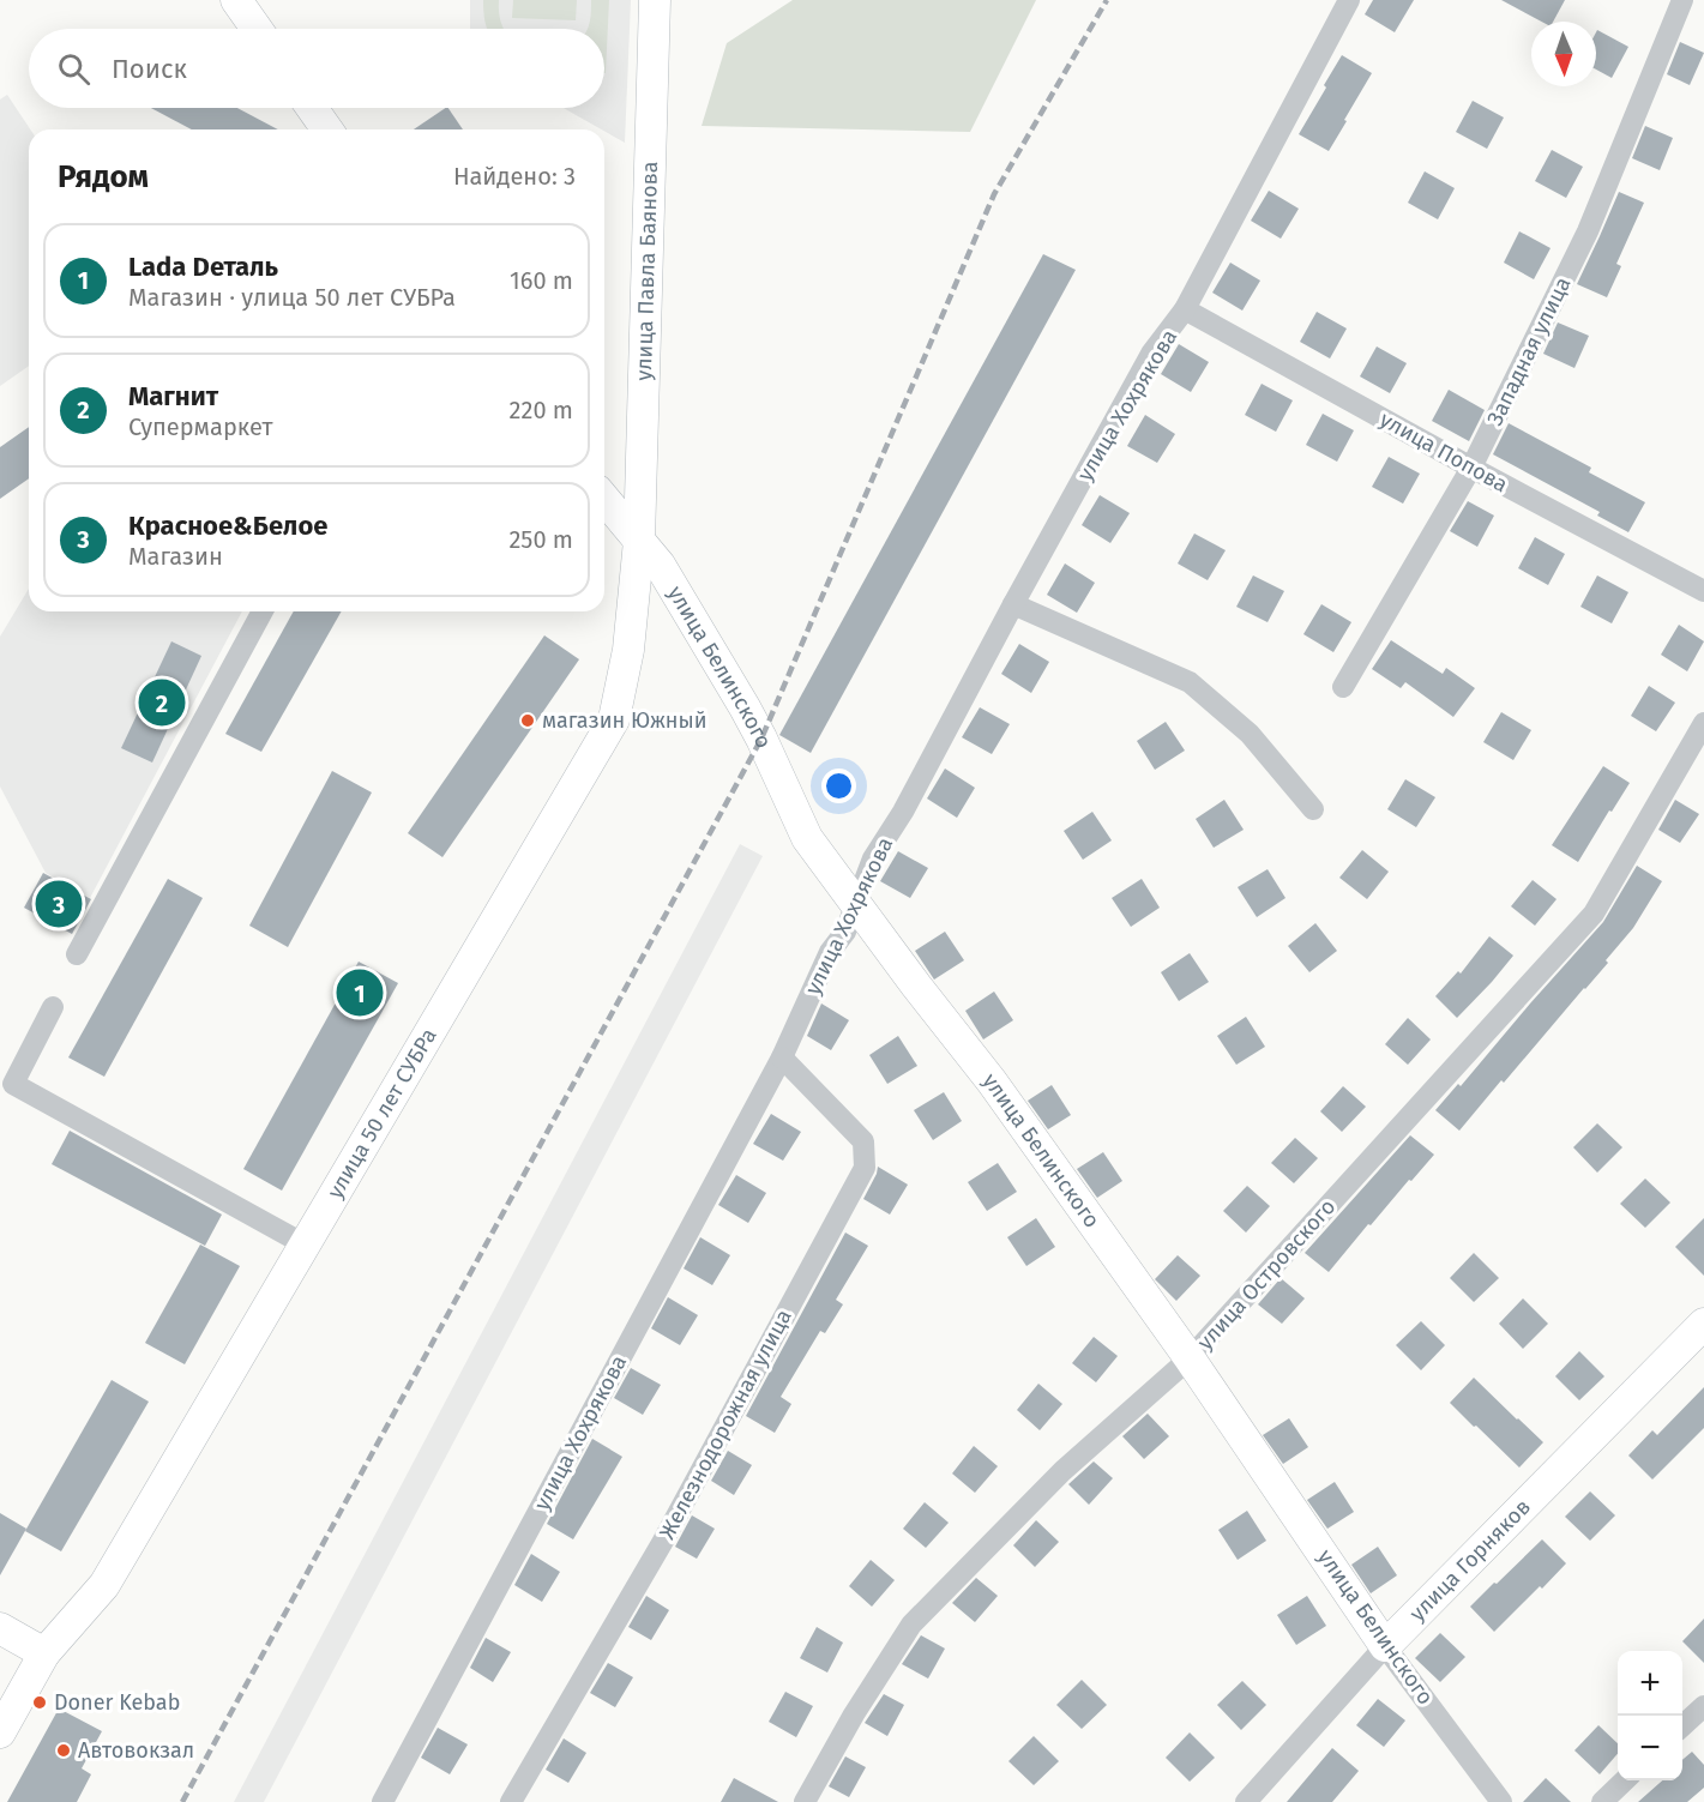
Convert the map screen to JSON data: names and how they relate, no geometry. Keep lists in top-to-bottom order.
{
  "streets": {
    "street": [
      "улица Павла Баянова",
      "Западная улица",
      "улица Хохрякова",
      "улица Попова",
      "улица Белинского",
      "улица 50 лет СУБРа",
      "улица Островского",
      "Железнодорожная улица",
      "улица Горняков"
    ]
  },
  "crossings": [
    ["улица Павла Баянова", "улица Белинского"],
    ["улица Павла Баянова", "улица 50 лет СУБРа"],
    ["Западная улица", "улица Попова"],
    ["улица Хохрякова", "улица Попова"],
    ["улица Хохрякова", "улица Белинского"],
    ["улица Хохрякова", "Железнодорожная улица"],
    ["улица Белинского", "улица 50 лет СУБРа"],
    ["улица Белинского", "улица Островского"],
    ["улица Белинского", "улица Горняков"]
  ],
  "places": ["магазин Южный", "Doner Kebab", "Автовокзал"],
  "north": "bottom",
  "page": {
    "search": "Поиск",
    "heading": ["Рядом", "Найдено: 3"],
    "list": [
      {
        "mark": "1",
        "name": "Lada Dеталь",
        "note": "Магазин · улица 50 лет СУБРа",
        "value": "160 m"
      },
      {
        "mark": "2",
        "name": "Магнит",
        "note": "Супермаркет",
        "value": "220 m"
      },
      {
        "mark": "3",
        "name": "Красное&Белое",
        "note": "Магазин",
        "value": "250 m"
      }
    ],
    "pins": ["2", "3", "1"],
    "map_buttons": ["+", "−"]
  }
}
